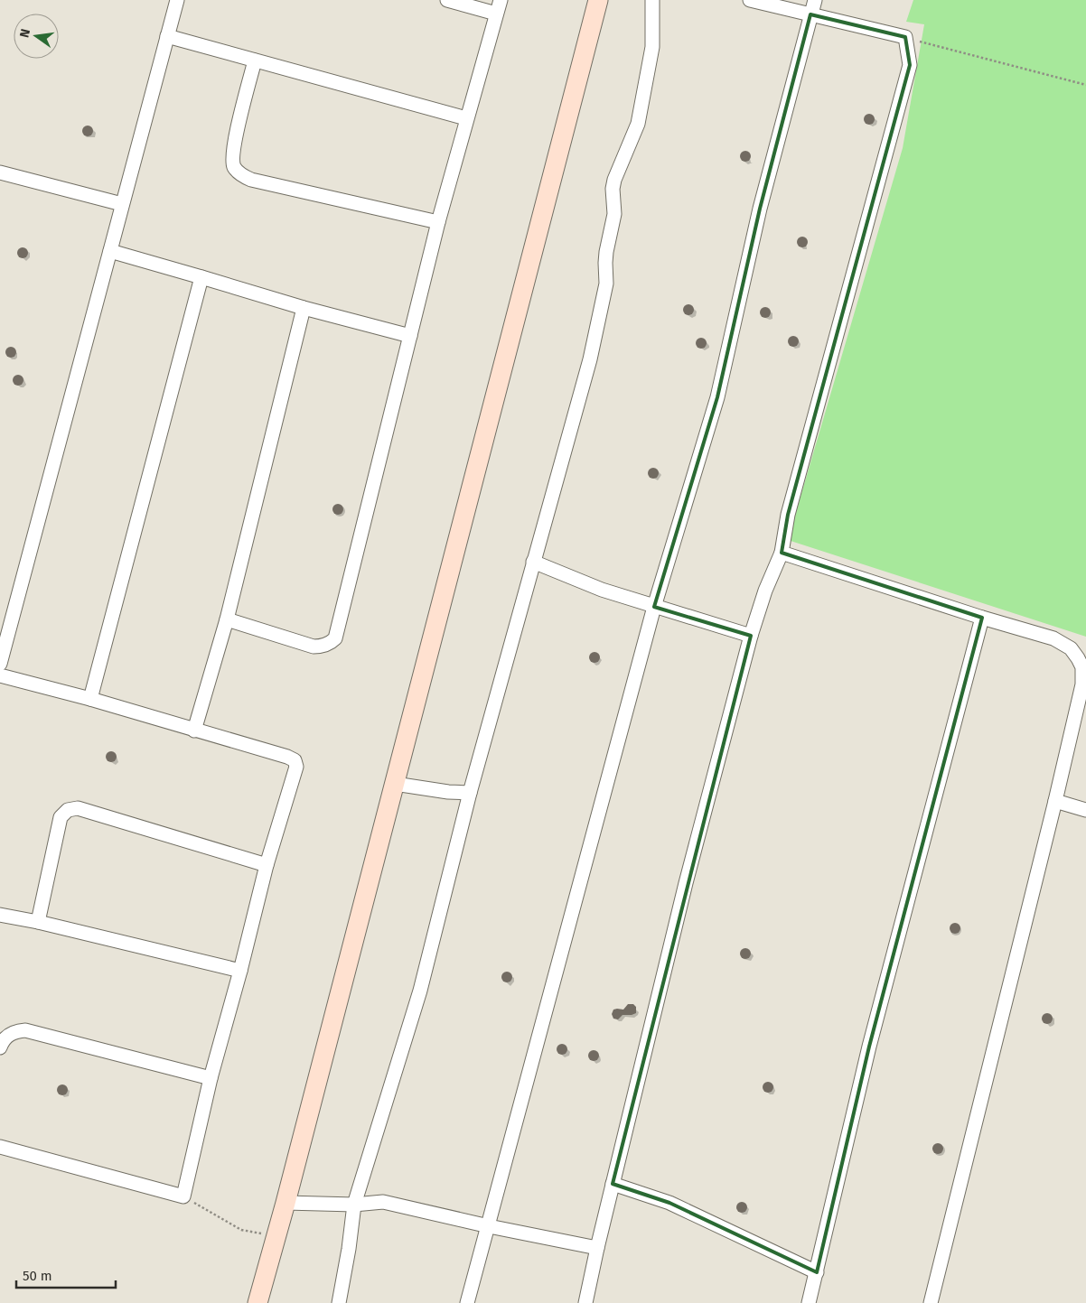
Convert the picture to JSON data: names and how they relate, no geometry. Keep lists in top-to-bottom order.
{
  "scale_bar": "50 m",
  "north": "left"
}
